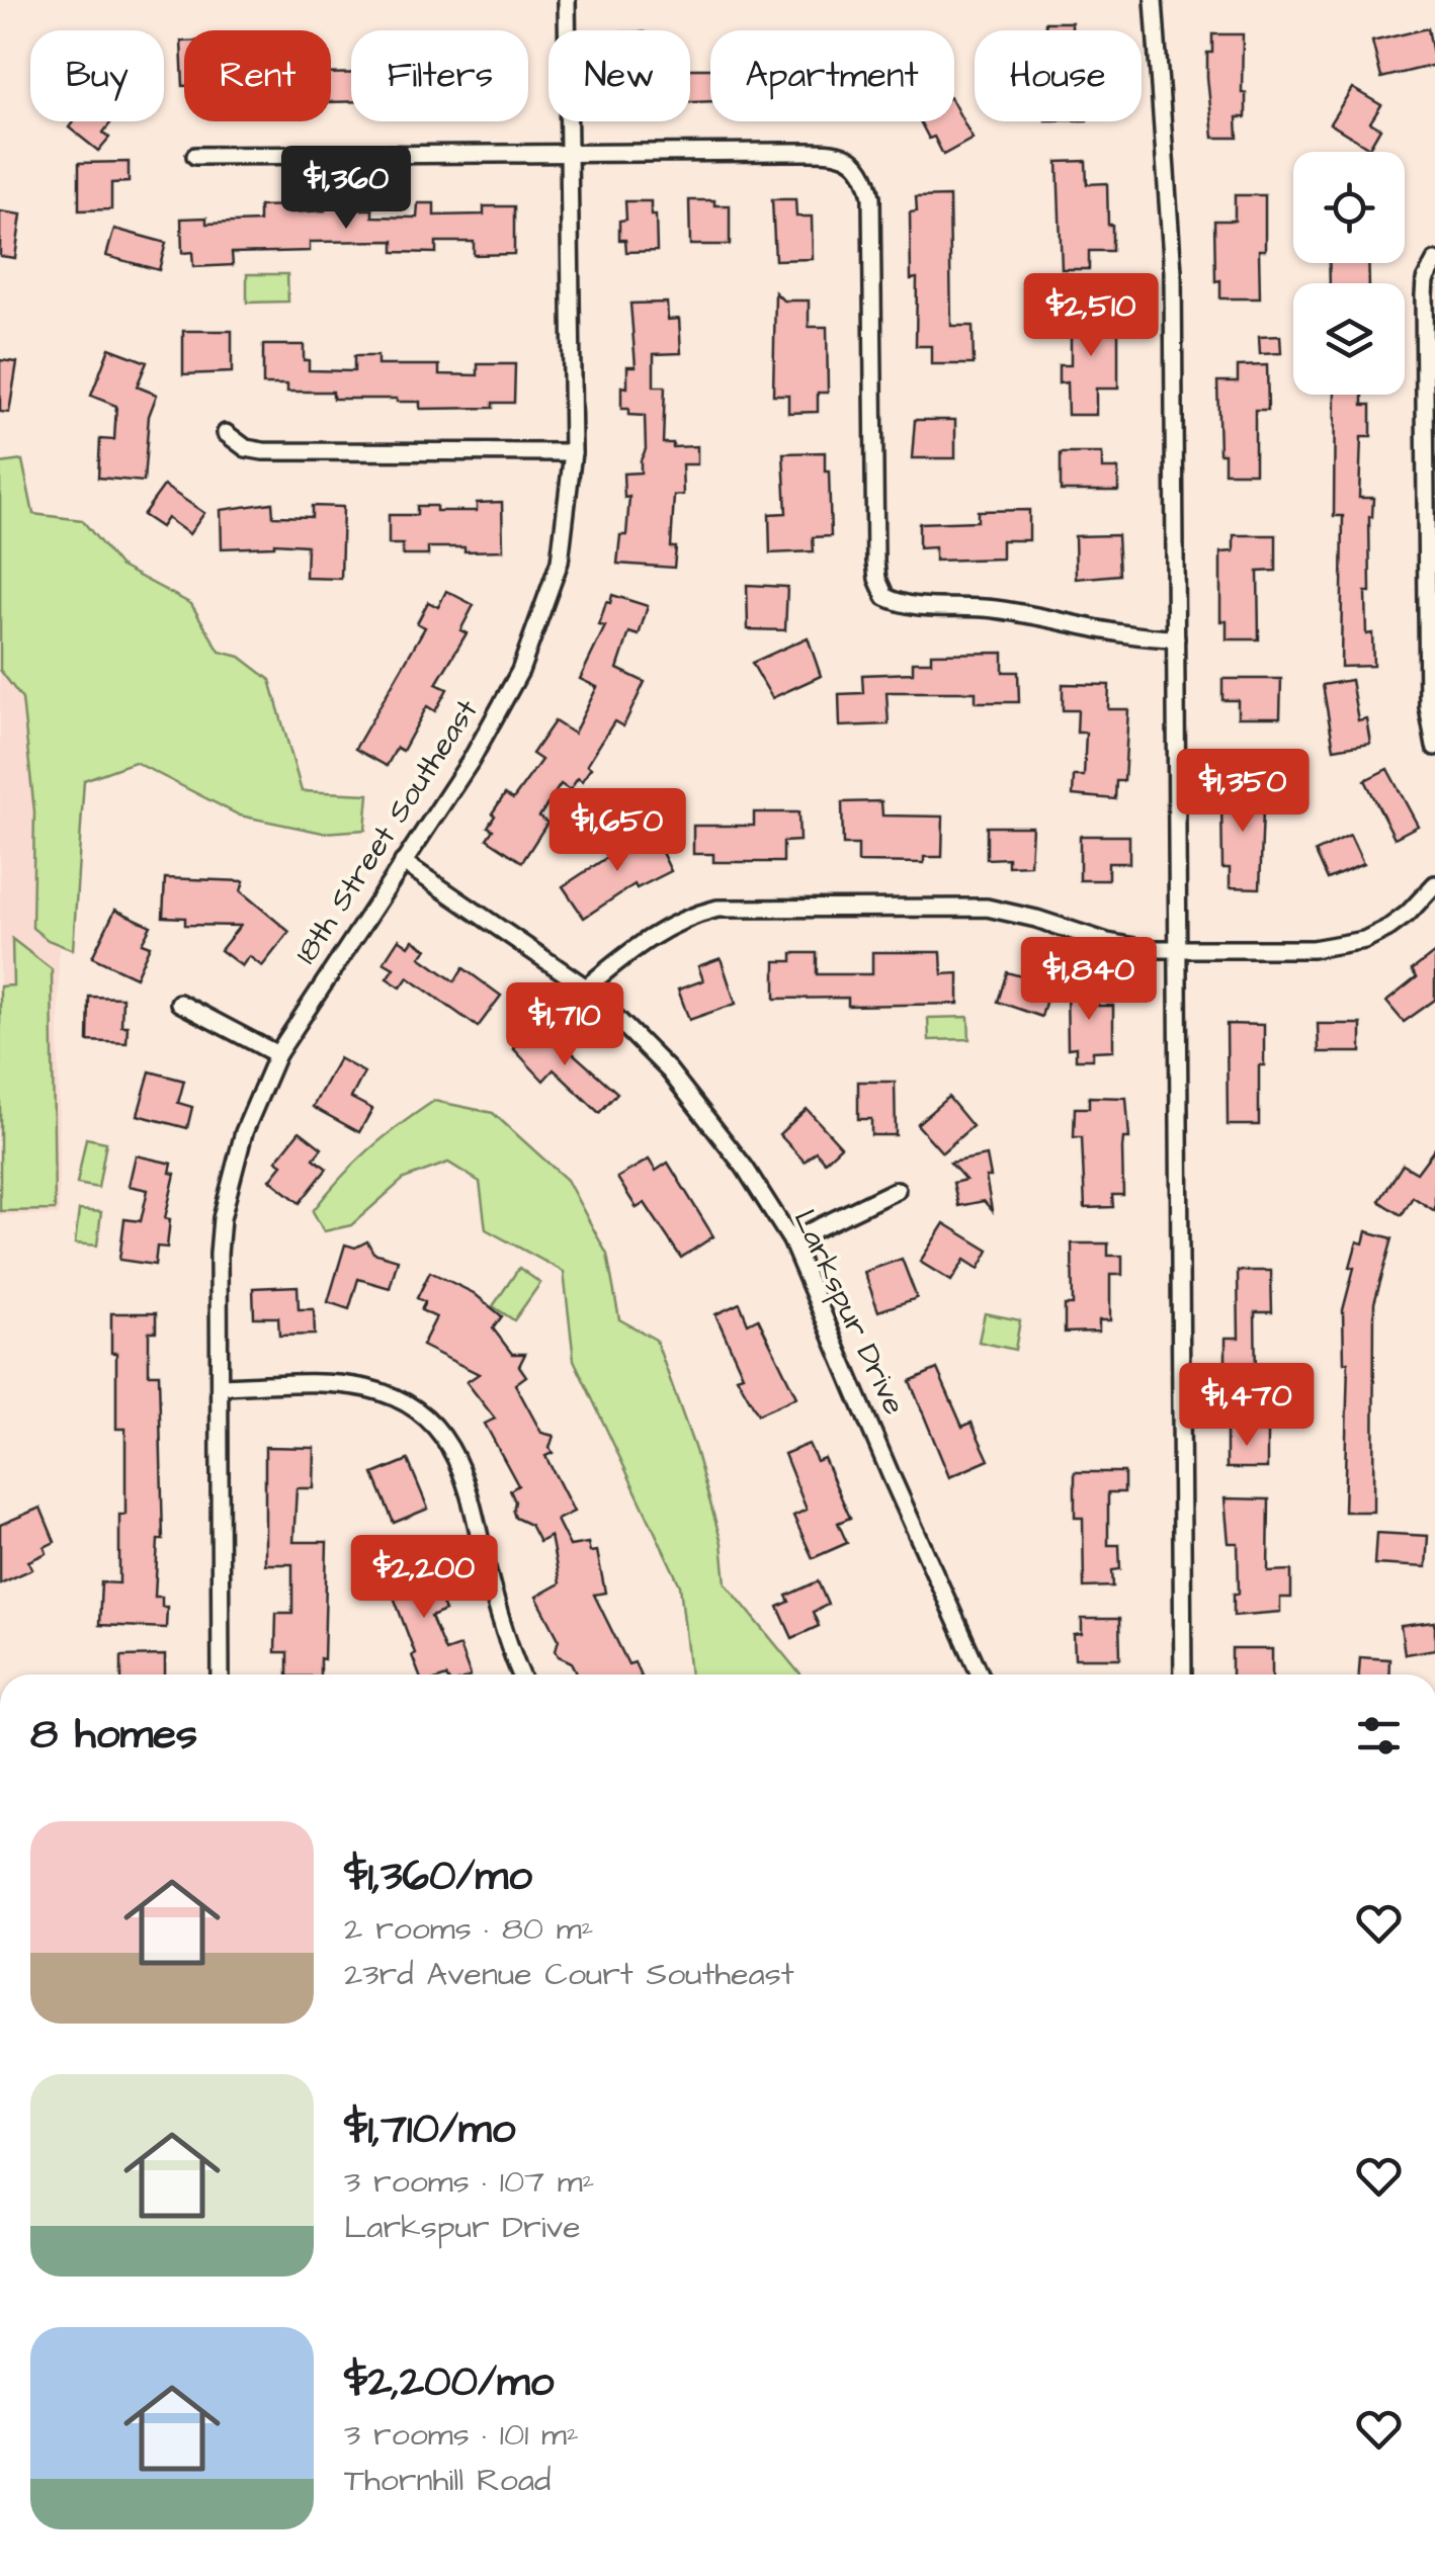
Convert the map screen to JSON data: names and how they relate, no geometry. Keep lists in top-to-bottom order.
{
  "streets": {
    "street": ["18th Street Southeast", "Larkspur Drive"]
  },
  "crossings": [
    ["18th Street Southeast", "Larkspur Drive"]
  ],
  "page": {
    "chip": [
      "Buy",
      "Rent",
      "Filters",
      "New",
      "Apartment",
      "House"
    ],
    "price": [
      "$1,360",
      "$2,510",
      "$1,350",
      "$1,650",
      "$1,840",
      "$1,710",
      "$1,470",
      "$2,200"
    ],
    "heading": "8 homes",
    "list": [
      {
        "name": "$1,360/mo",
        "note": "2 rooms · 80 m² · 23rd Avenue Court Southeast"
      },
      {
        "name": "$1,710/mo",
        "note": "3 rooms · 107 m² · Larkspur Drive"
      },
      {
        "name": "$2,200/mo",
        "note": "3 rooms · 101 m² · Thornhill Road"
      }
    ]
  }
}
